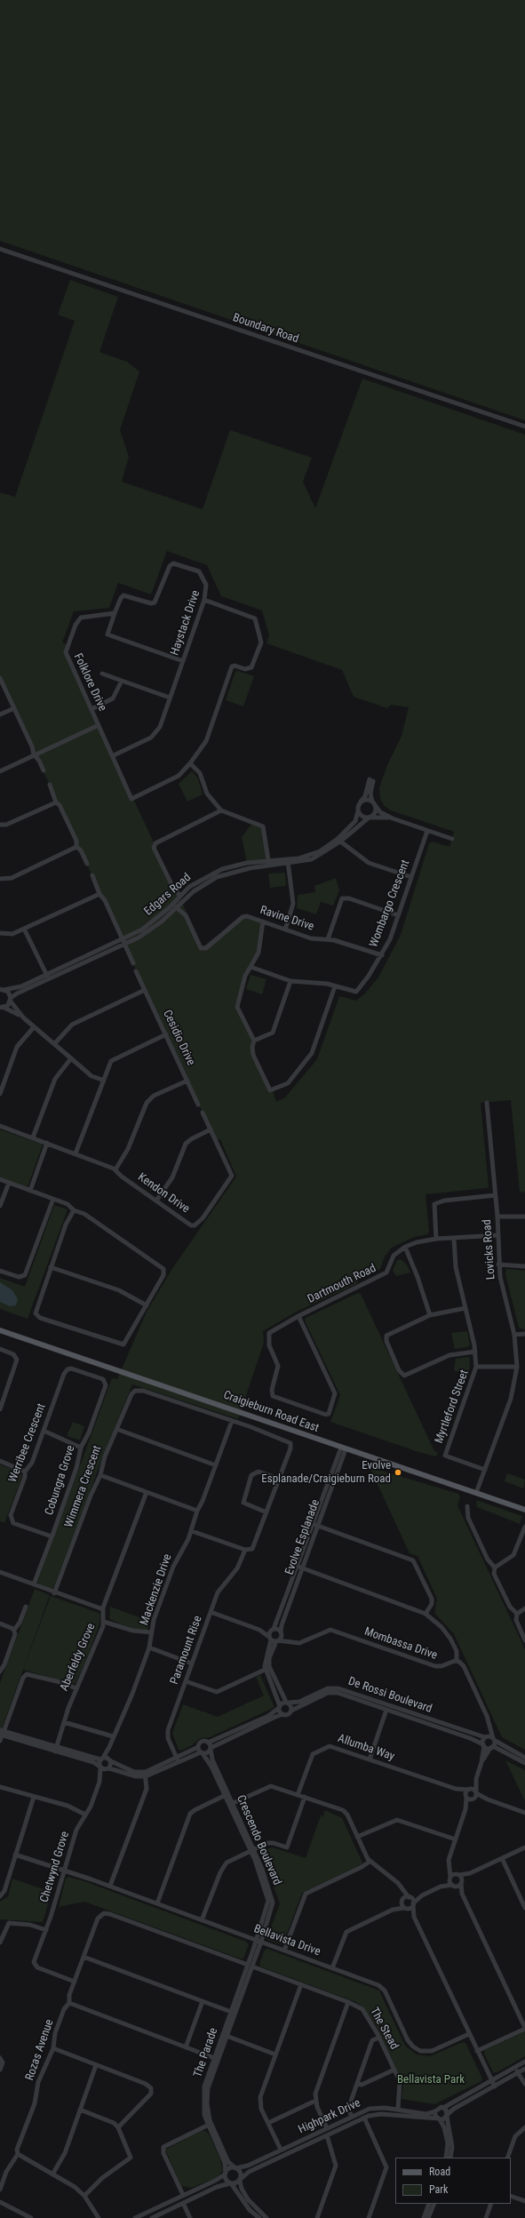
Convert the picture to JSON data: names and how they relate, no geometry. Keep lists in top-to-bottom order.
{
  "streets": {
    "main road": ["Craigieburn Road East"],
    "street": [
      "Boundary Road",
      "Haystack Drive",
      "Folklore Drive",
      "Edgars Road",
      "Wombargo Crescent",
      "Ravine Drive",
      "Cesidio Drive",
      "Kendon Drive",
      "Lovicks Road",
      "Dartmouth Road",
      "Myrtleford Street",
      "Werribee Crescent",
      "Cobungra Grove",
      "Wimmera Crescent",
      "Evolve Esplanade",
      "Mackenzie Drive",
      "Mombassa Drive",
      "Paramount Rise",
      "Aberfeldy Grove",
      "De Rossi Boulevard",
      "Allumba Way",
      "Crescendo Boulevard",
      "Chetwynd Grove",
      "Bellavista Drive",
      "The Stead",
      "Rozas Avenue",
      "The Parade",
      "Highpark Drive"
    ]
  },
  "crossings": [
    ["Haystack Drive", "Folklore Drive"],
    ["Edgars Road", "Ravine Drive"],
    ["Wombargo Crescent", "Ravine Drive"],
    ["Cesidio Drive", "Kendon Drive"],
    ["Lovicks Road", "Dartmouth Road"],
    ["Lovicks Road", "Myrtleford Street"],
    ["Lovicks Road", "Craigieburn Road East"],
    ["Dartmouth Road", "Myrtleford Street"],
    ["Craigieburn Road East", "Evolve Esplanade"],
    ["Werribee Crescent", "Cobungra Grove"],
    ["Wimmera Crescent", "Mackenzie Drive"],
    ["Wimmera Crescent", "Paramount Rise"],
    ["Evolve Esplanade", "Mombassa Drive"],
    ["Mackenzie Drive", "Paramount Rise"],
    ["Mackenzie Drive", "Chetwynd Grove"],
    ["De Rossi Boulevard", "Crescendo Boulevard"],
    ["Crescendo Boulevard", "Bellavista Drive"],
    ["Crescendo Boulevard", "The Parade"],
    ["Chetwynd Grove", "Bellavista Drive"],
    ["Chetwynd Grove", "Rozas Avenue"],
    ["Bellavista Drive", "The Parade"],
    ["The Stead", "Rozas Avenue"],
    ["The Stead", "The Parade"],
    ["The Stead", "Highpark Drive"],
    ["The Parade", "Highpark Drive"]
  ],
  "parks": ["Bellavista Park"],
  "places": ["Evolve Esplanade/Craigieburn Road"],
  "legend": ["Road", "Park"]
}
